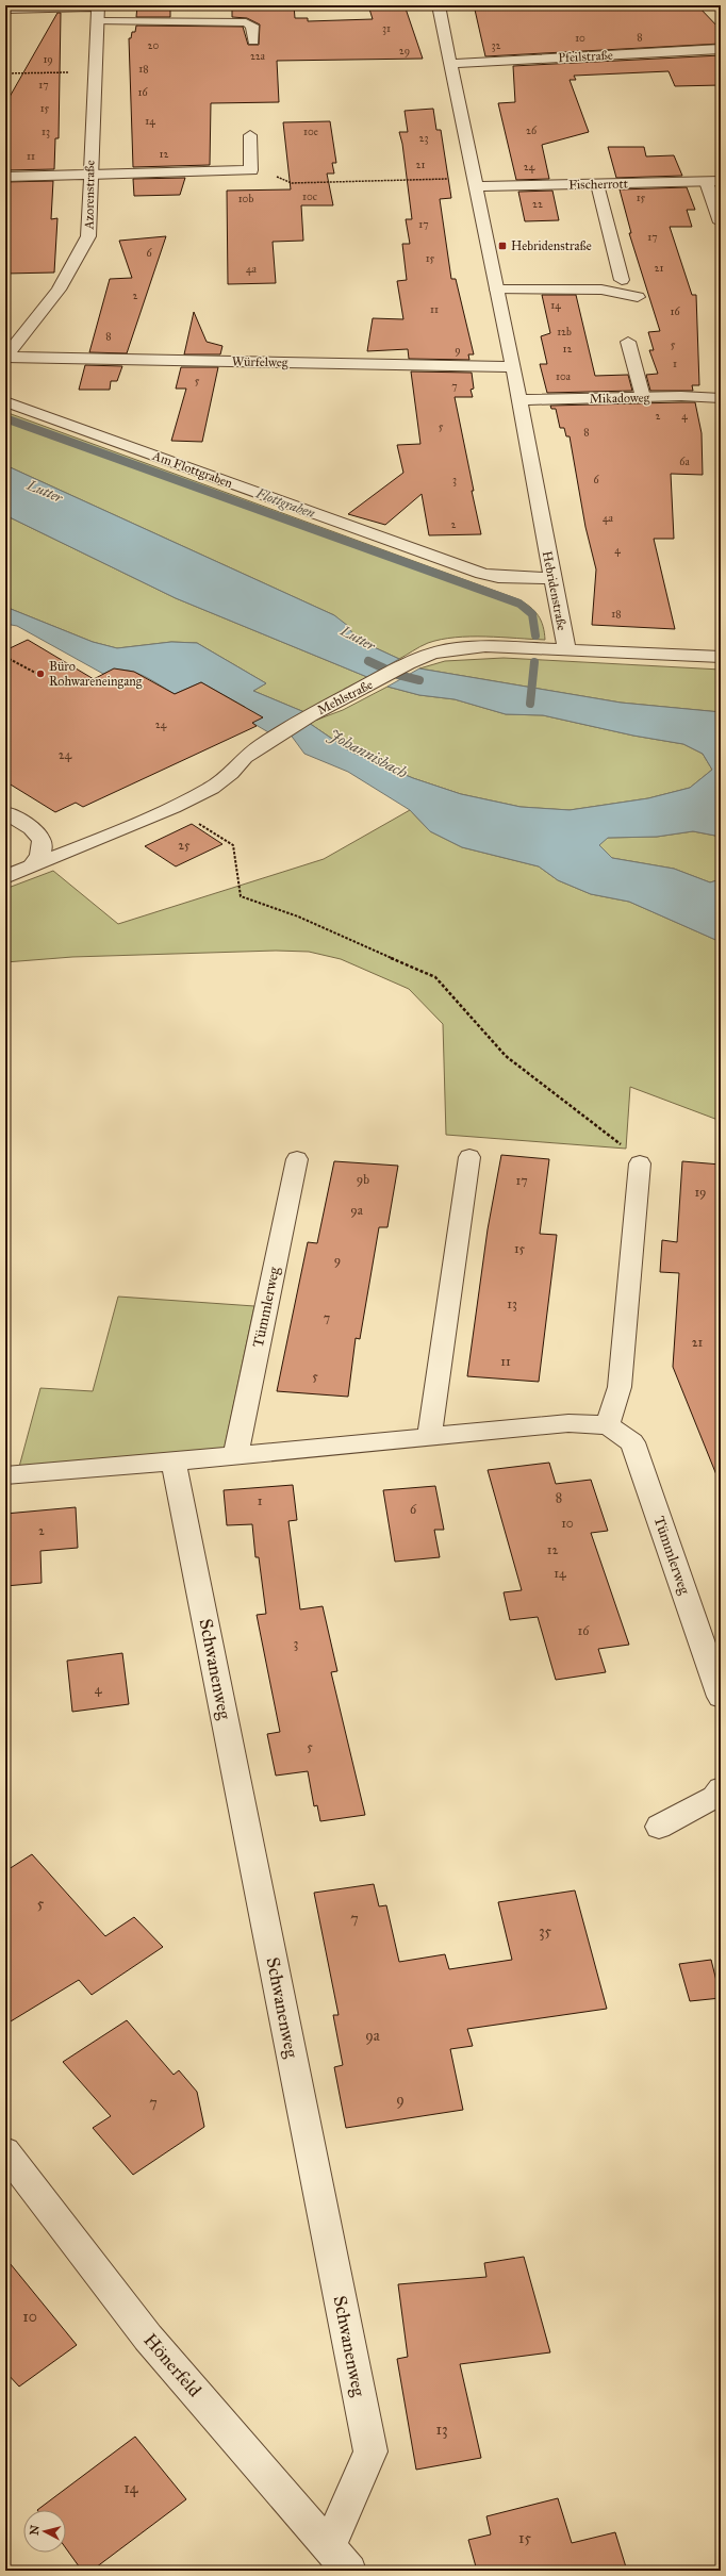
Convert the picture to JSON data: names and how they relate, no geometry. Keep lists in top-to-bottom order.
{
  "streets": {
    "street": [
      "Pfeilstraße",
      "Fischerrott",
      "Azorenstraße",
      "Würfelweg",
      "Mikadoweg",
      "Am Flottgraben",
      "Hebridenstraße",
      "Mehlstraße",
      "Tümmlerweg",
      "Schwanenweg",
      "Hönerfeld"
    ]
  },
  "crossings": [
    ["Pfeilstraße", "Hebridenstraße"],
    ["Fischerrott", "Hebridenstraße"],
    ["Azorenstraße", "Würfelweg"],
    ["Würfelweg", "Hebridenstraße"],
    ["Mikadoweg", "Hebridenstraße"],
    ["Am Flottgraben", "Hebridenstraße"],
    ["Hebridenstraße", "Mehlstraße"],
    ["Schwanenweg", "Hönerfeld"]
  ],
  "water": ["Lutter", "Flottgraben", "Johannisbach"],
  "places": {
    "transit": ["Hebridenstraße"],
    "other": ["Büro Rohwareneingang"]
  },
  "house_numbers": [
    "31",
    "8",
    "10",
    "20",
    "32",
    "29",
    "22a",
    "19",
    "18",
    "17",
    "16",
    "15",
    "14",
    "26",
    "13",
    "10e",
    "23",
    "12",
    "11",
    "21",
    "24",
    "10c",
    "15",
    "10b",
    "22",
    "17",
    "17",
    "6",
    "15",
    "21",
    "4a",
    "2",
    "14",
    "11",
    "16",
    "12b",
    "8",
    "5",
    "12",
    "9",
    "1",
    "10a",
    "5",
    "7",
    "2",
    "4",
    "5",
    "8",
    "6a",
    "3",
    "6",
    "4a",
    "2",
    "4",
    "18",
    "24",
    "24",
    "25",
    "9b",
    "17",
    "19",
    "9a",
    "15",
    "9",
    "13",
    "7",
    "21",
    "11",
    "5",
    "8",
    "1",
    "6",
    "10",
    "2",
    "12",
    "14",
    "16",
    "3",
    "4",
    "5",
    "5",
    "7",
    "35",
    "9a",
    "9",
    "7",
    "10",
    "13",
    "14",
    "15"
  ],
  "north": "left"
}
